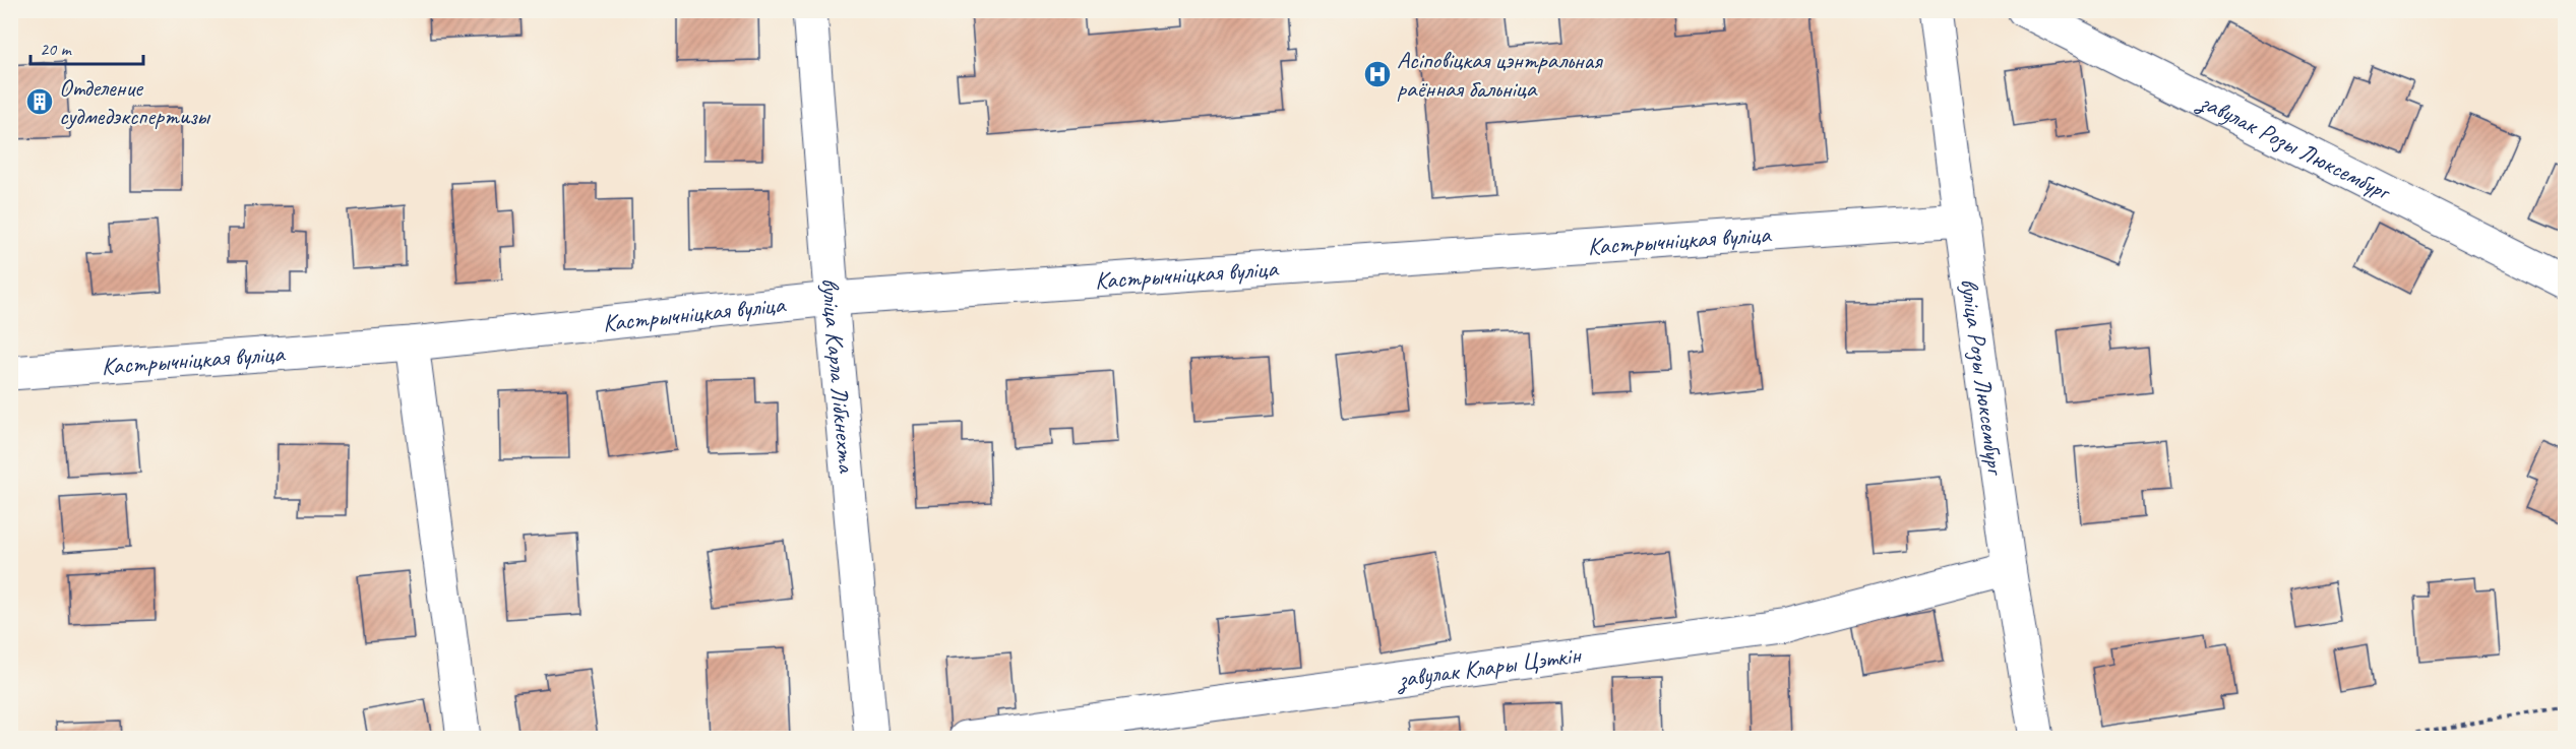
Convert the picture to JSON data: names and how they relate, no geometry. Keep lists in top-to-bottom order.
{
  "streets": {
    "street": [
      "завулак Розы Люксембург",
      "Кастрычніцкая вуліца",
      "вуліца Карла Лібкнехта",
      "вуліца Розы Люксембург",
      "завулак Клары Цэткін"
    ]
  },
  "crossings": [
    ["Кастрычніцкая вуліца", "вуліца Карла Лібкнехта"],
    ["Кастрычніцкая вуліца", "вуліца Розы Люксембург"],
    ["вуліца Розы Люксембург", "завулак Клары Цэткін"]
  ],
  "places": {
    "hospital": ["Асіповіцкая цэнтральная раённая бальніца"],
    "building": ["Отделение судмедэкспертизы"]
  },
  "scale_bar": "20 m"
}
